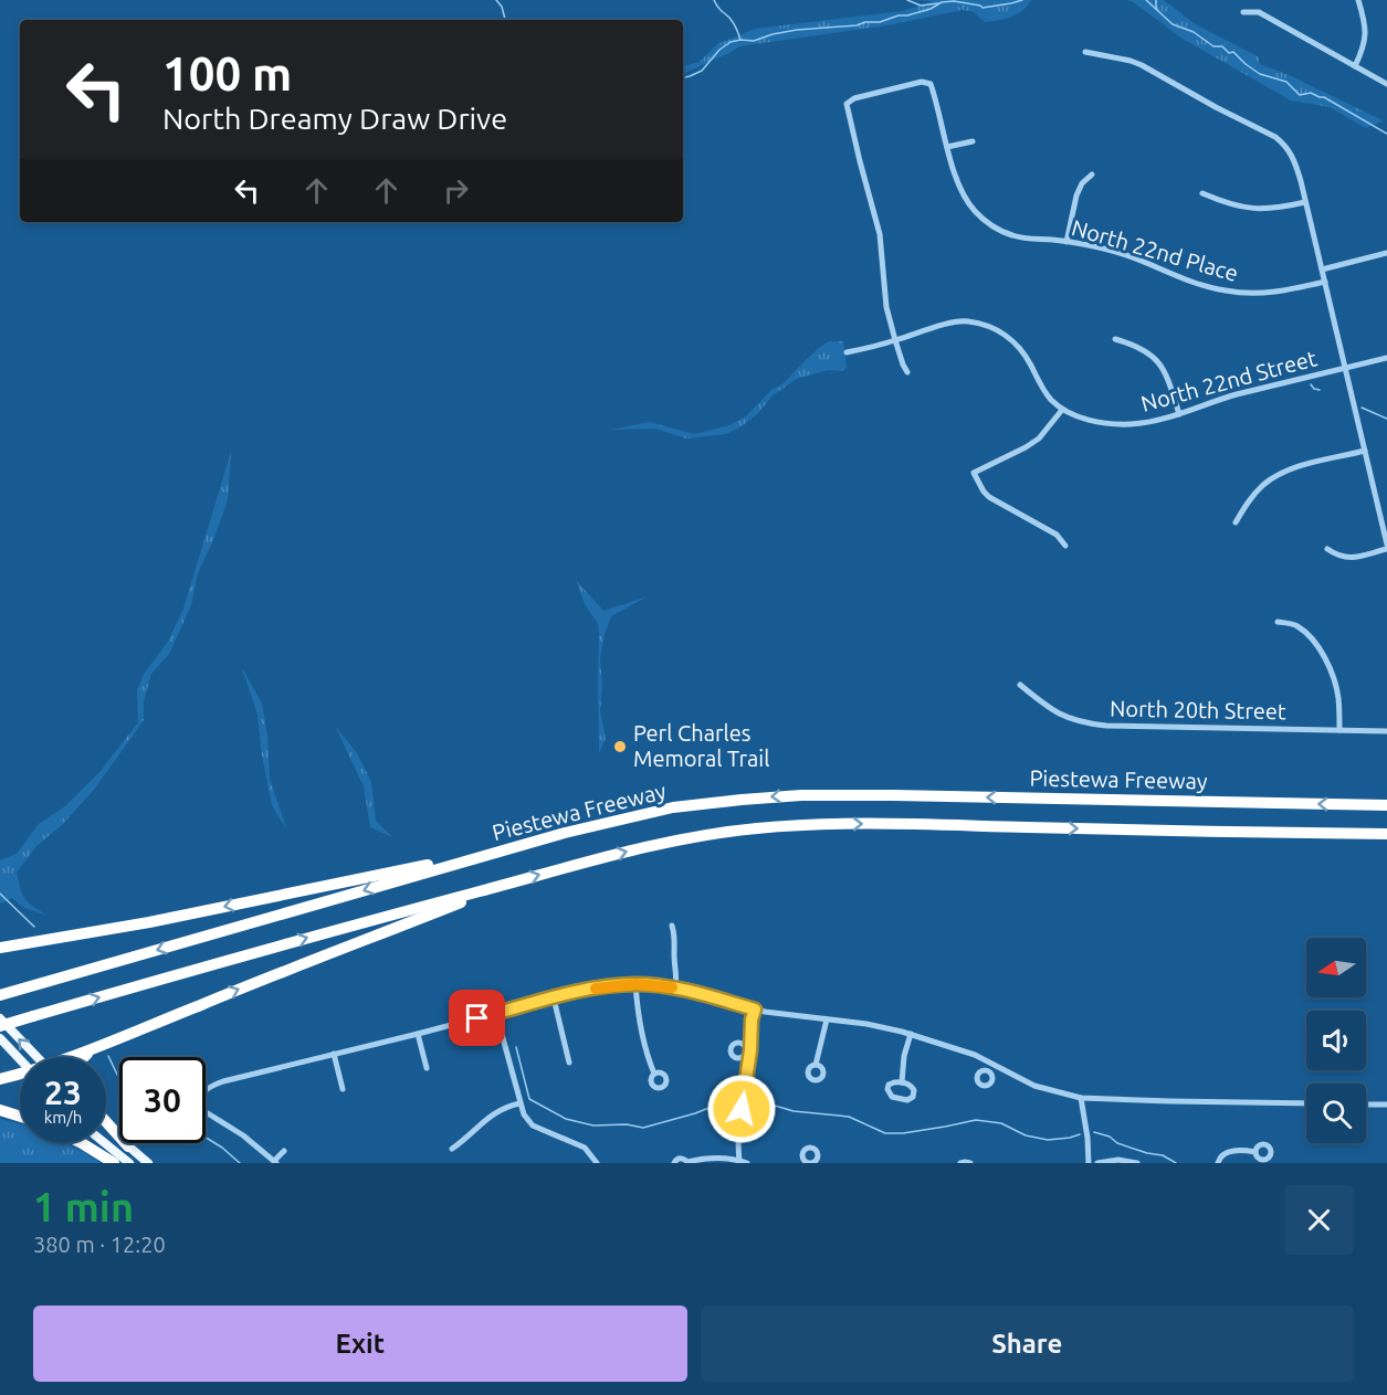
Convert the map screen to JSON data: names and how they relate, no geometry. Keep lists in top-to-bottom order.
{
  "streets": {
    "highway": ["Piestewa Freeway"],
    "street": ["North 22nd Place", "North 22nd Street", "North 20th Street"]
  },
  "places": ["Perl Charles Memoral Trail"],
  "north": "left",
  "page": {
    "turn": ["100 m", "North Dreamy Draw Drive"],
    "speed": "23 km/h",
    "limit": "30",
    "heading": ["1 min", "380 m · 12:20"],
    "buttons": ["Exit", "Share"]
  }
}
